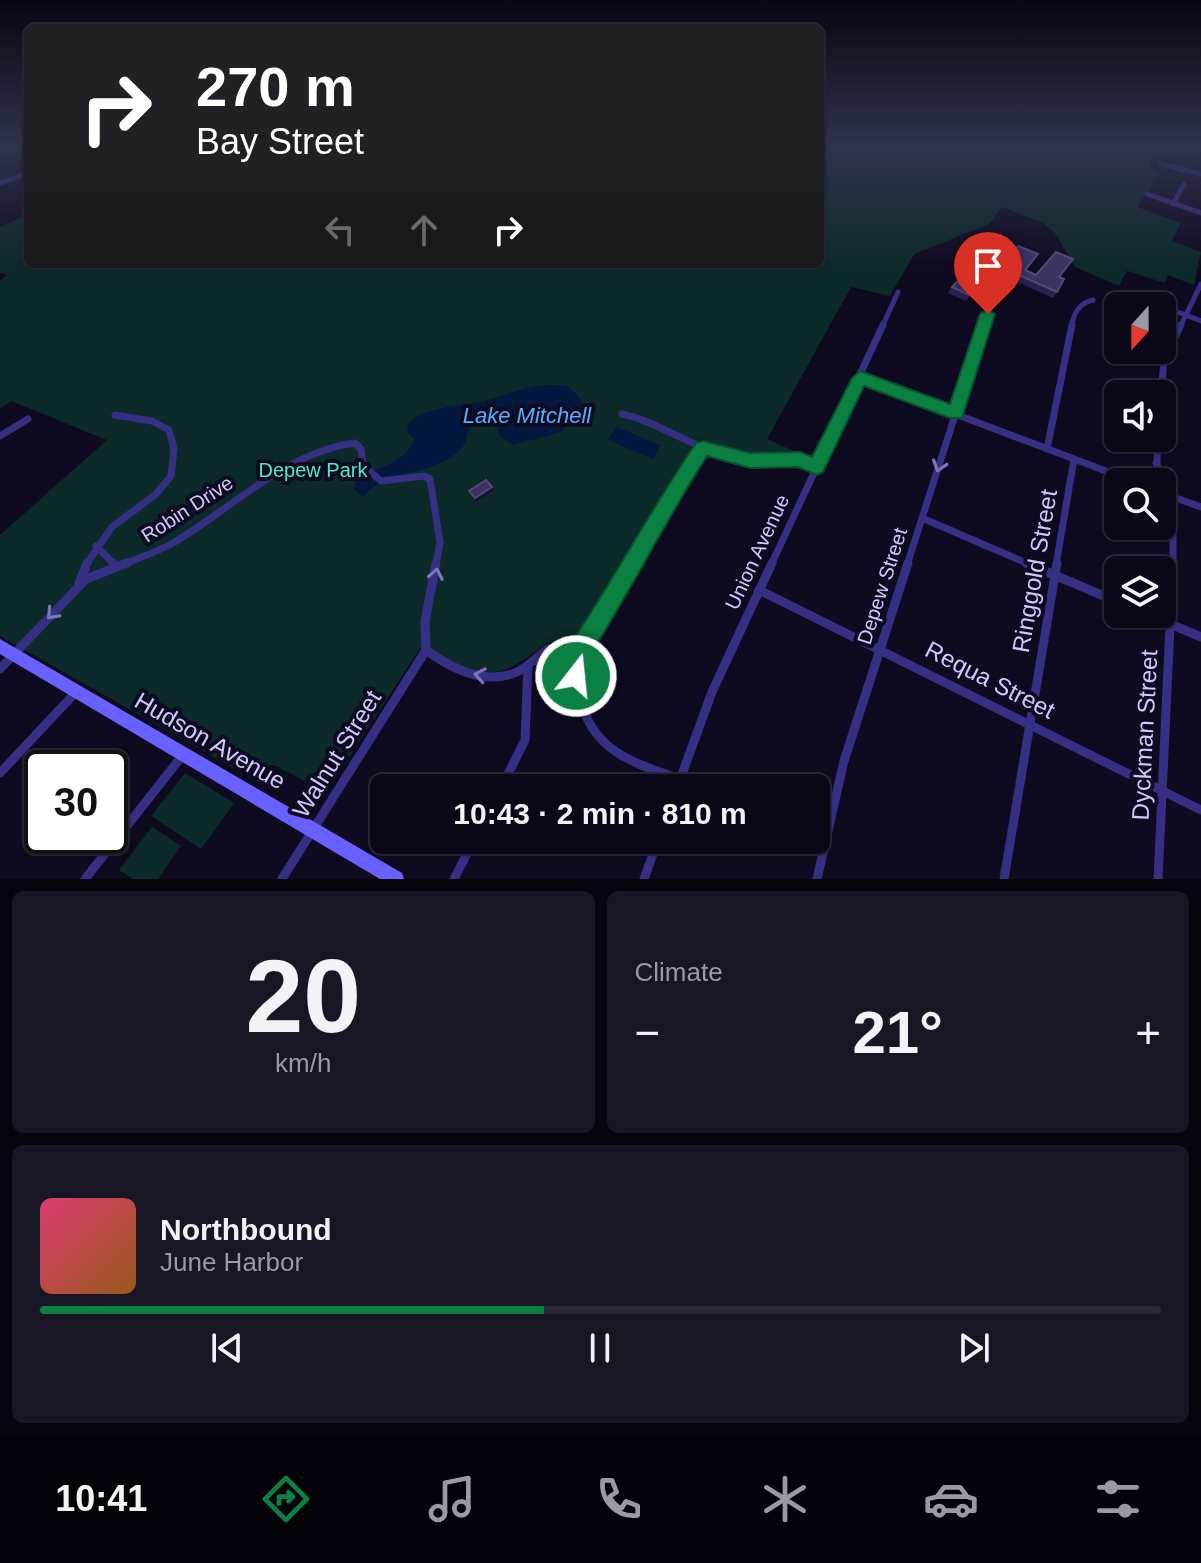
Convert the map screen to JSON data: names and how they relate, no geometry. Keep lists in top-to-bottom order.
{
  "streets": {
    "street": [
      "Robin Drive",
      "Union Avenue",
      "Ringgold Street",
      "Depew Street",
      "Requa Street",
      "Dyckman Street",
      "Hudson Avenue",
      "Walnut Street"
    ]
  },
  "crossings": [
    ["Robin Drive", "Hudson Avenue"],
    ["Robin Drive", "Walnut Street"],
    ["Union Avenue", "Requa Street"],
    ["Ringgold Street", "Requa Street"],
    ["Depew Street", "Requa Street"],
    ["Requa Street", "Dyckman Street"],
    ["Hudson Avenue", "Walnut Street"]
  ],
  "water": ["Lake Mitchell"],
  "parks": ["Depew Park"],
  "north": "bottom",
  "page": {
    "turn": ["270 m", "Bay Street"],
    "limit": "30",
    "trip": "10:43 · 2 min · 810 m",
    "tile": [
      ["20", "km/h"],
      "Climate"
    ],
    "heat": ["−", "21°", "+"],
    "song": ["Northbound", "June Harbor"],
    "tabs": "10:41"
  }
}
